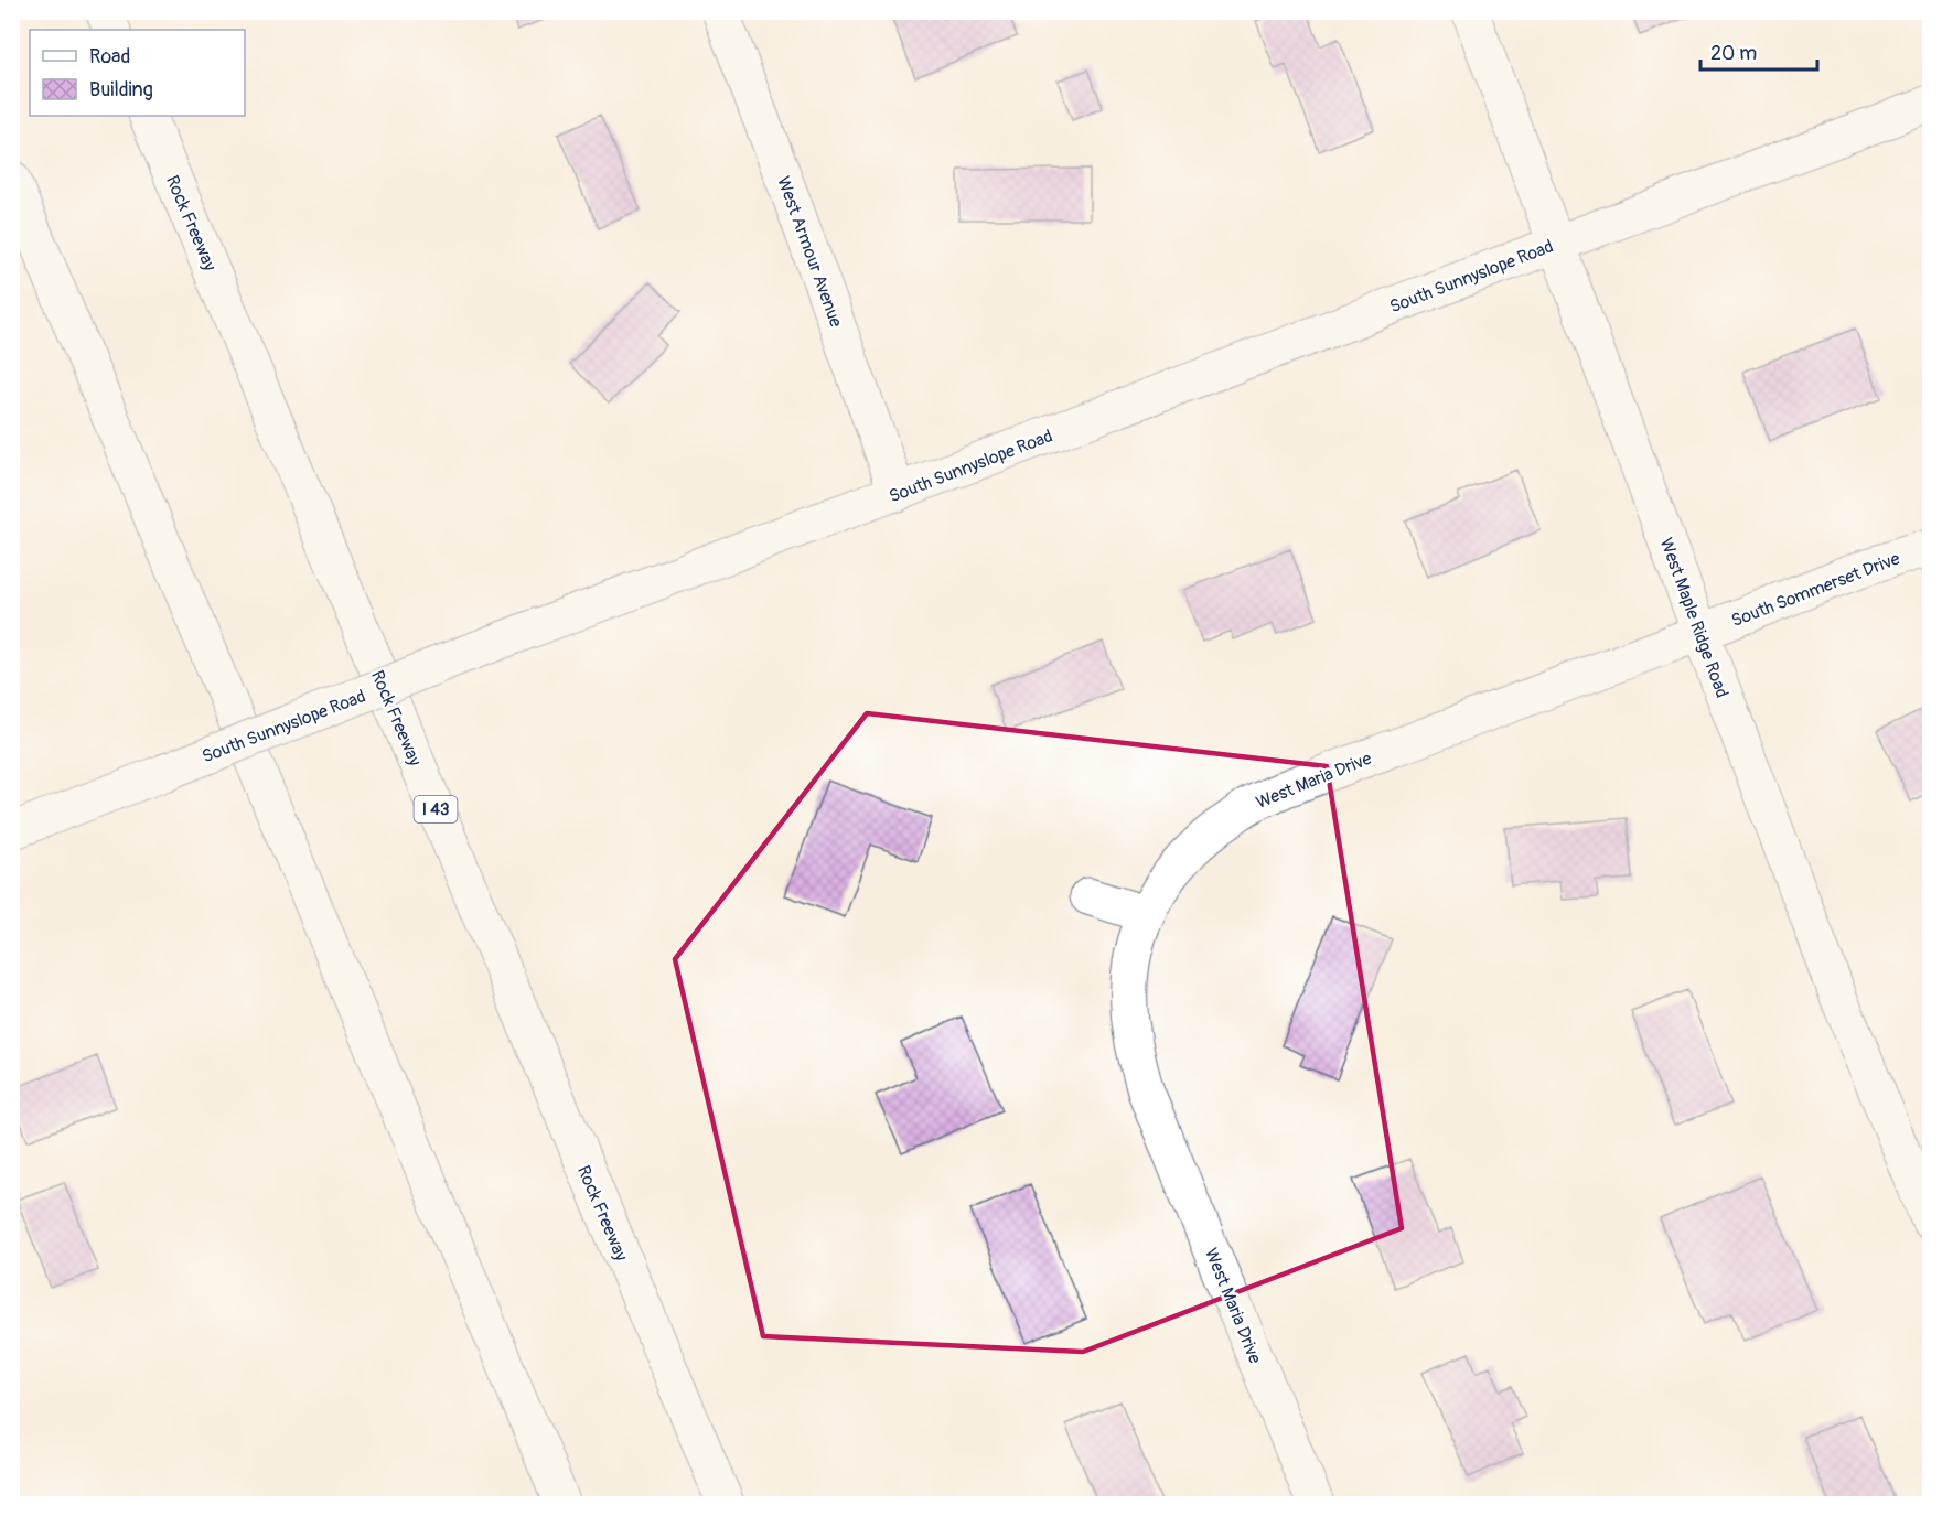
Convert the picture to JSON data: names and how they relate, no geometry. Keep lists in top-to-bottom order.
{
  "streets": {
    "main road": [
      "Rock Freeway",
      "West Armour Avenue",
      "South Sunnyslope Road",
      "South Sommerset Drive",
      "West Maple Ridge Road",
      "West Maria Drive",
      "I 43"
    ]
  },
  "crossings": [
    ["West Armour Avenue", "South Sunnyslope Road"],
    ["South Sunnyslope Road", "West Maple Ridge Road"],
    ["South Sommerset Drive", "West Maple Ridge Road"],
    ["South Sommerset Drive", "West Maria Drive"],
    ["West Maple Ridge Road", "West Maria Drive"]
  ],
  "legend": ["Road", "Building"],
  "scale_bar": "20 m"
}
